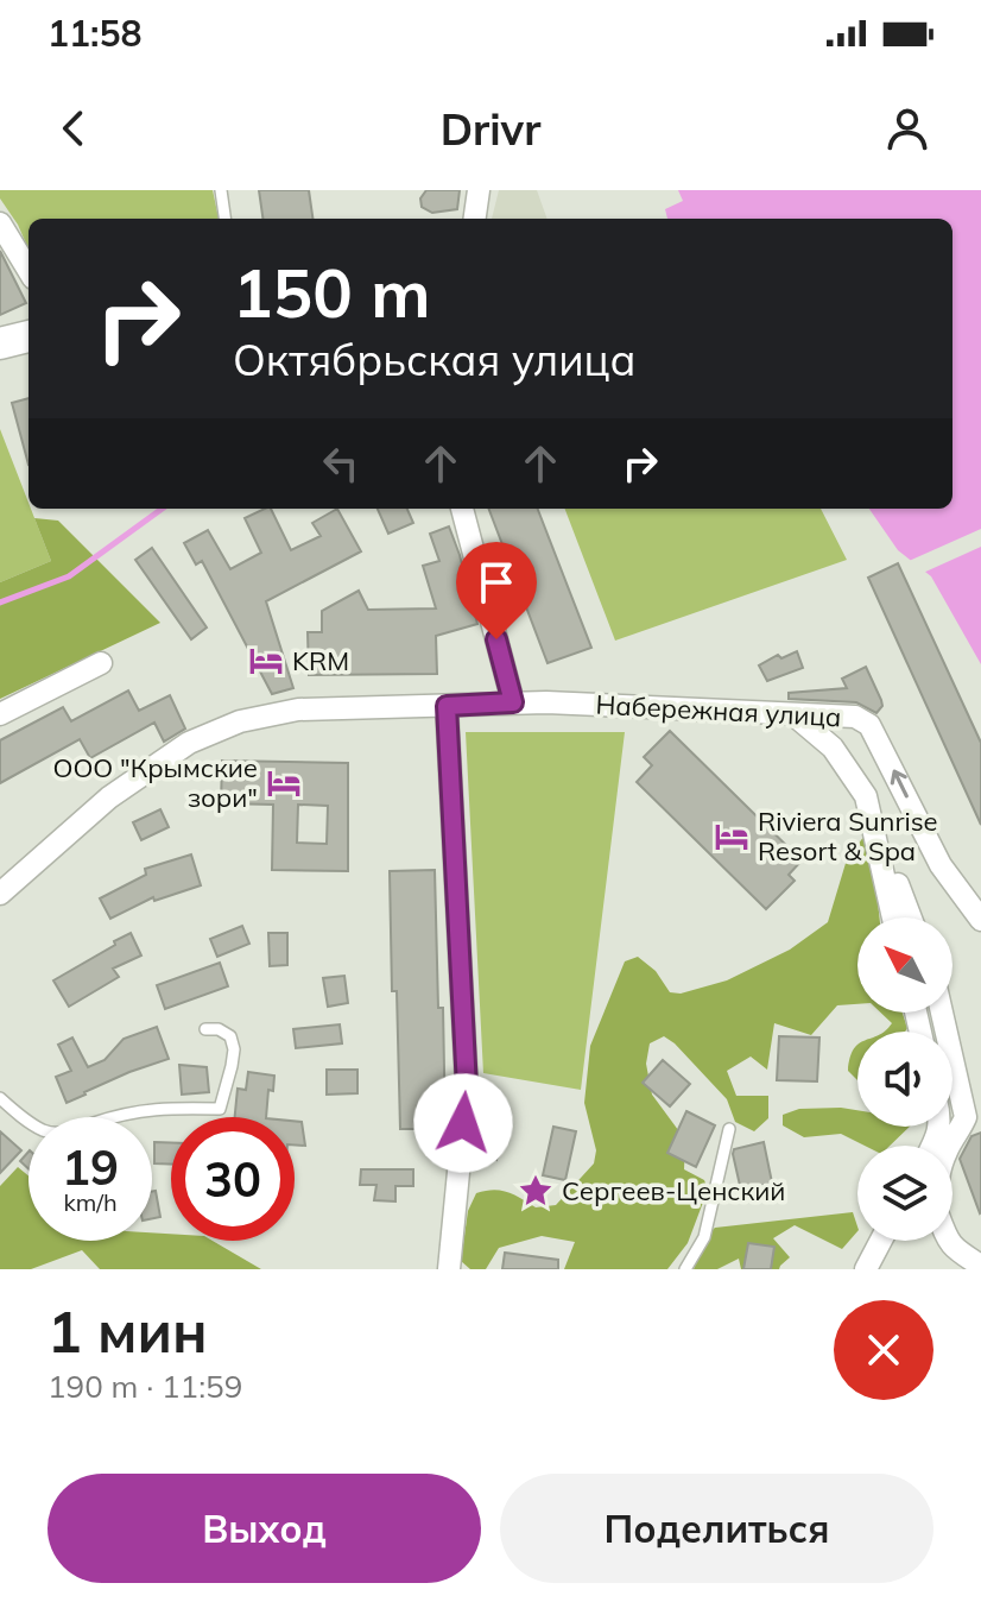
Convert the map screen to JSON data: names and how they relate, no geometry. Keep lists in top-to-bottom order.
{
  "streets": {
    "street": ["Набережная улица"]
  },
  "places": {
    "hotel": ["KRM", "ООО \"Крымские зори\"", "Riviera Sunrise Resort & Spa"],
    "place": ["Сергеев-Ценский"]
  },
  "north": "top left",
  "page": {
    "status": "11:58",
    "header": "Drivr",
    "turn": ["150 m", "Октябрьская улица"],
    "speed": "19 km/h",
    "limit": "30",
    "heading": ["1 мин", "190 m · 11:59"],
    "buttons": ["Выход", "Поделиться"]
  }
}
